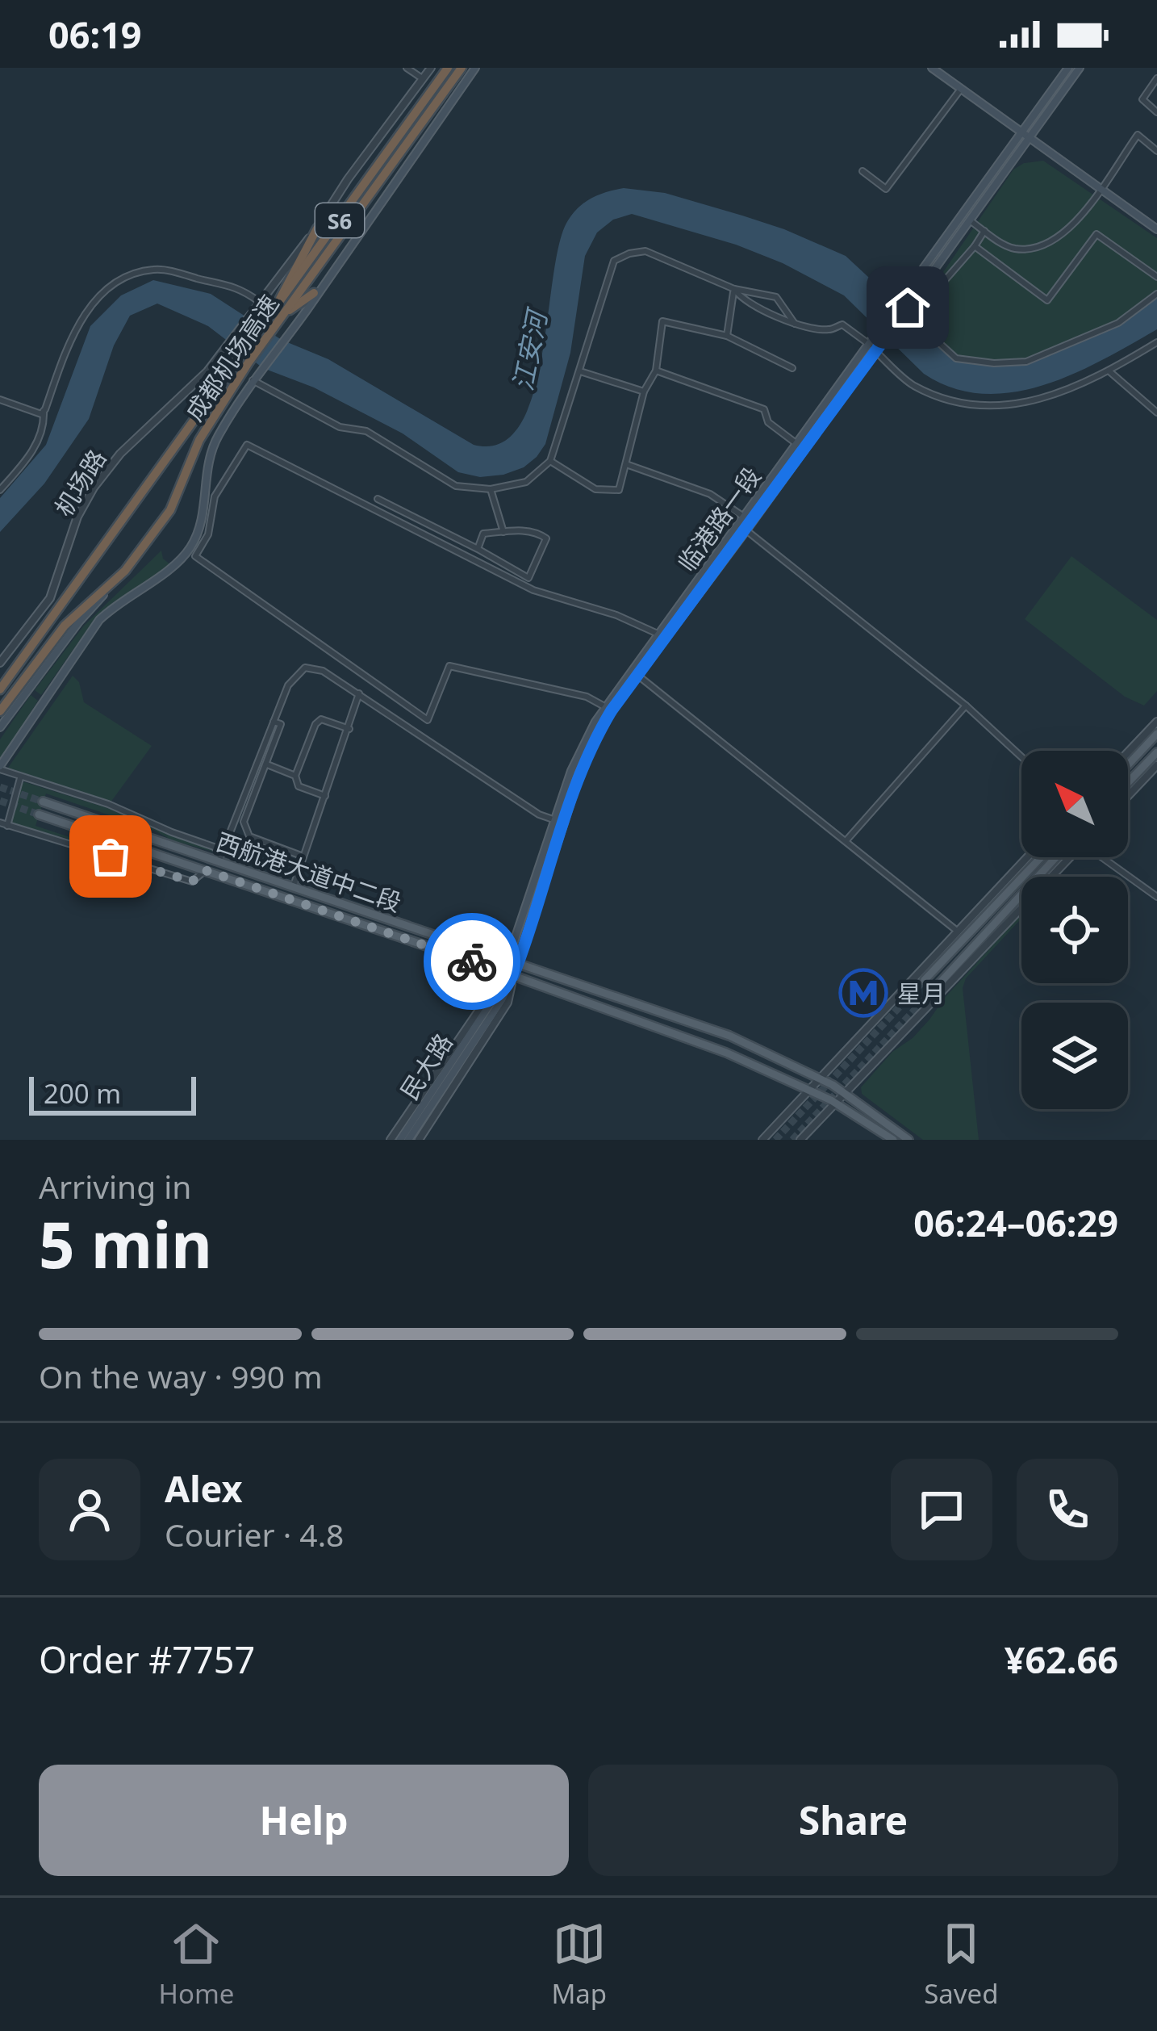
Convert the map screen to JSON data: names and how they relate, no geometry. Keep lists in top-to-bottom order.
{
  "streets": {
    "highway": ["S6", "成都机场高速"],
    "main road": ["临港路一段", "西航港大道中二段", "民大路"],
    "street": ["机场路"]
  },
  "crossings": [
    ["临港路一段", "西航港大道中二段"],
    ["临港路一段", "民大路"],
    ["西航港大道中二段", "民大路"]
  ],
  "water": ["江安河"],
  "places": {
    "metro station": ["星月"]
  },
  "scale_bar": "200 m",
  "north": "top left",
  "page": {
    "status": "06:19",
    "scale": "200 m",
    "heading": ["5 min", "Arriving in", "06:24–06:29"],
    "panel": [
      "Alex",
      "Courier · 4.8",
      "Order #7757",
      "¥62.66"
    ],
    "bar": "On the way · 990 m",
    "buttons": ["Help", "Share"],
    "tabs": ["Home", "Map", "Saved"]
  }
}
